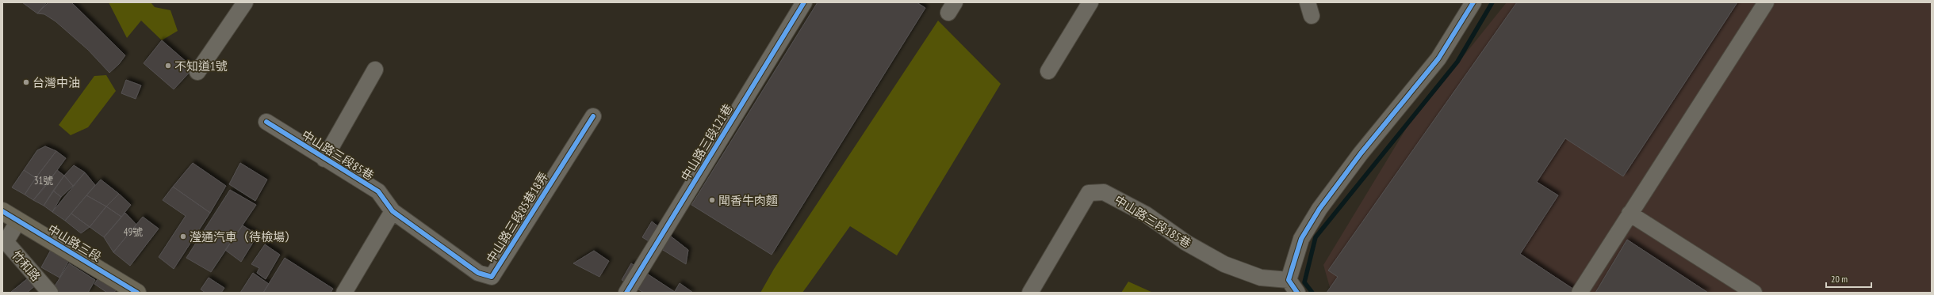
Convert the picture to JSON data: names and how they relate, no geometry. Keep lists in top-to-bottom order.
{
  "streets": {
    "main road": ["中山路三段"],
    "street": [
      "中山路三段121巷",
      "中山路三段85巷",
      "中山路三段85巷18弄",
      "中山路三段185巷",
      "竹和路"
    ]
  },
  "crossings": [
    ["中山路三段85巷", "中山路三段85巷18弄"],
    ["中山路三段", "竹和路"]
  ],
  "places": [
    "不知道1號",
    "台灣中油",
    "聞香牛肉麵",
    "瀅通汽車（待檢場）"
  ],
  "house_numbers": ["31號", "49號"],
  "scale_bar": "20 m"
}
